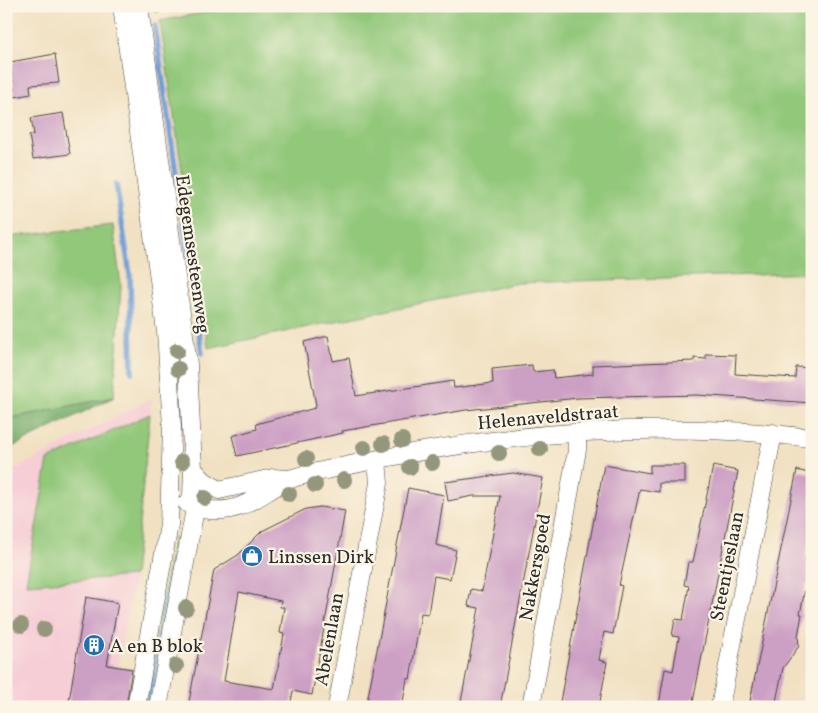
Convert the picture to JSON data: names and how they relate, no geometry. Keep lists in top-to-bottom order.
{
  "streets": {
    "street": [
      "Edegemsesteenweg",
      "Helenaveldstraat",
      "Steentjeslaan",
      "Nakkersgoed",
      "Abelenlaan"
    ]
  },
  "crossings": [
    ["Edegemsesteenweg", "Helenaveldstraat"],
    ["Helenaveldstraat", "Steentjeslaan"],
    ["Helenaveldstraat", "Nakkersgoed"],
    ["Helenaveldstraat", "Abelenlaan"]
  ],
  "places": {
    "shop": ["Linssen Dirk"],
    "building": ["A en B blok"]
  }
}
